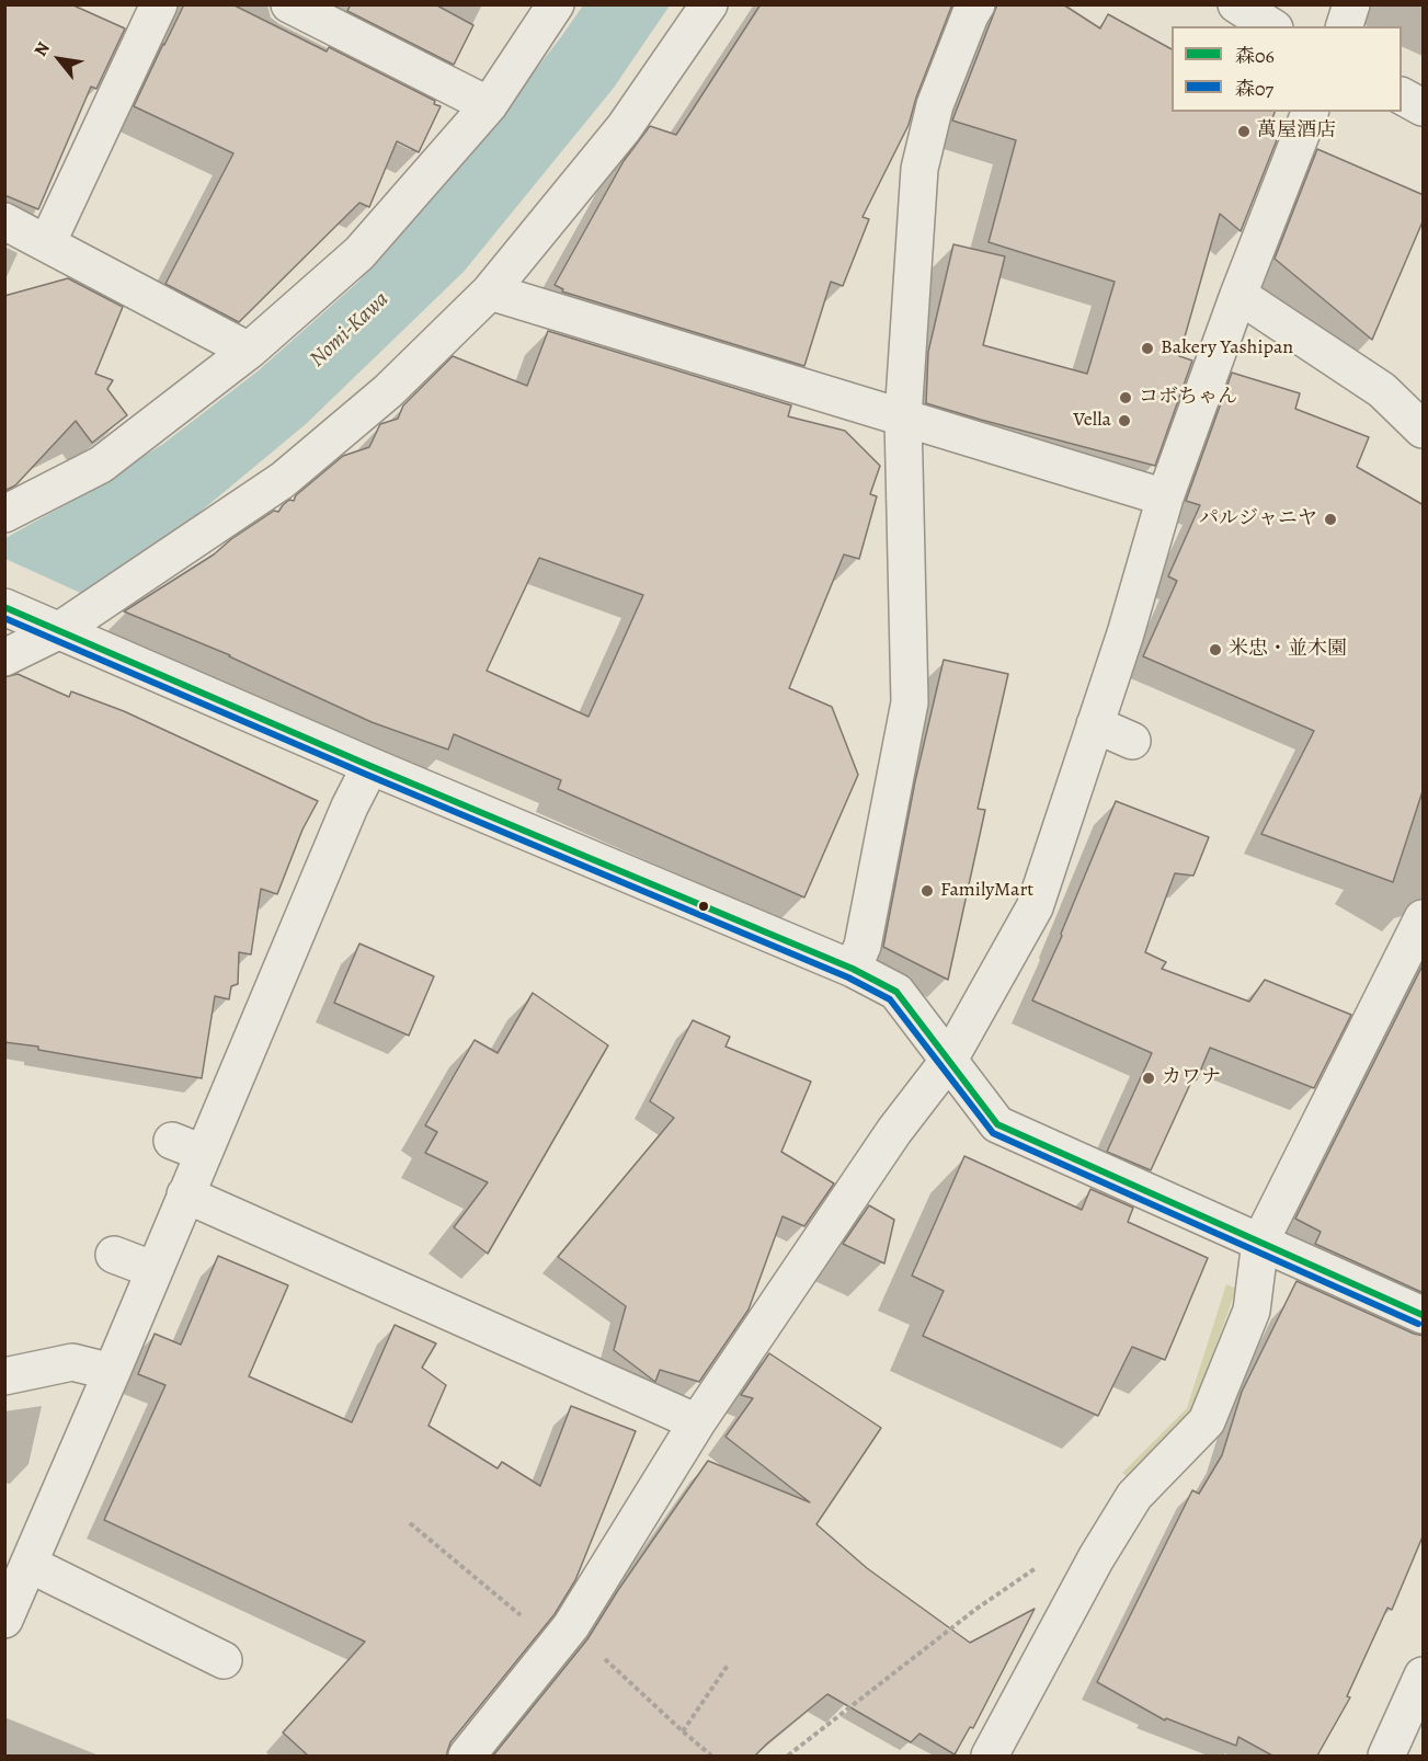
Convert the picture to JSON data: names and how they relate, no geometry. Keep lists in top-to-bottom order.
{
  "water": ["Nomi-Kawa"],
  "places": [
    "萬屋酒店",
    "Bakery Yashipan",
    "コボちゃん",
    "Vella",
    "パルジャニヤ",
    "米忠・並木園",
    "FamilyMart",
    "カワナ"
  ],
  "lines": ["transit line 森06", "transit line 森07"],
  "legend": ["森06", "森07"],
  "north": "top left"
}
